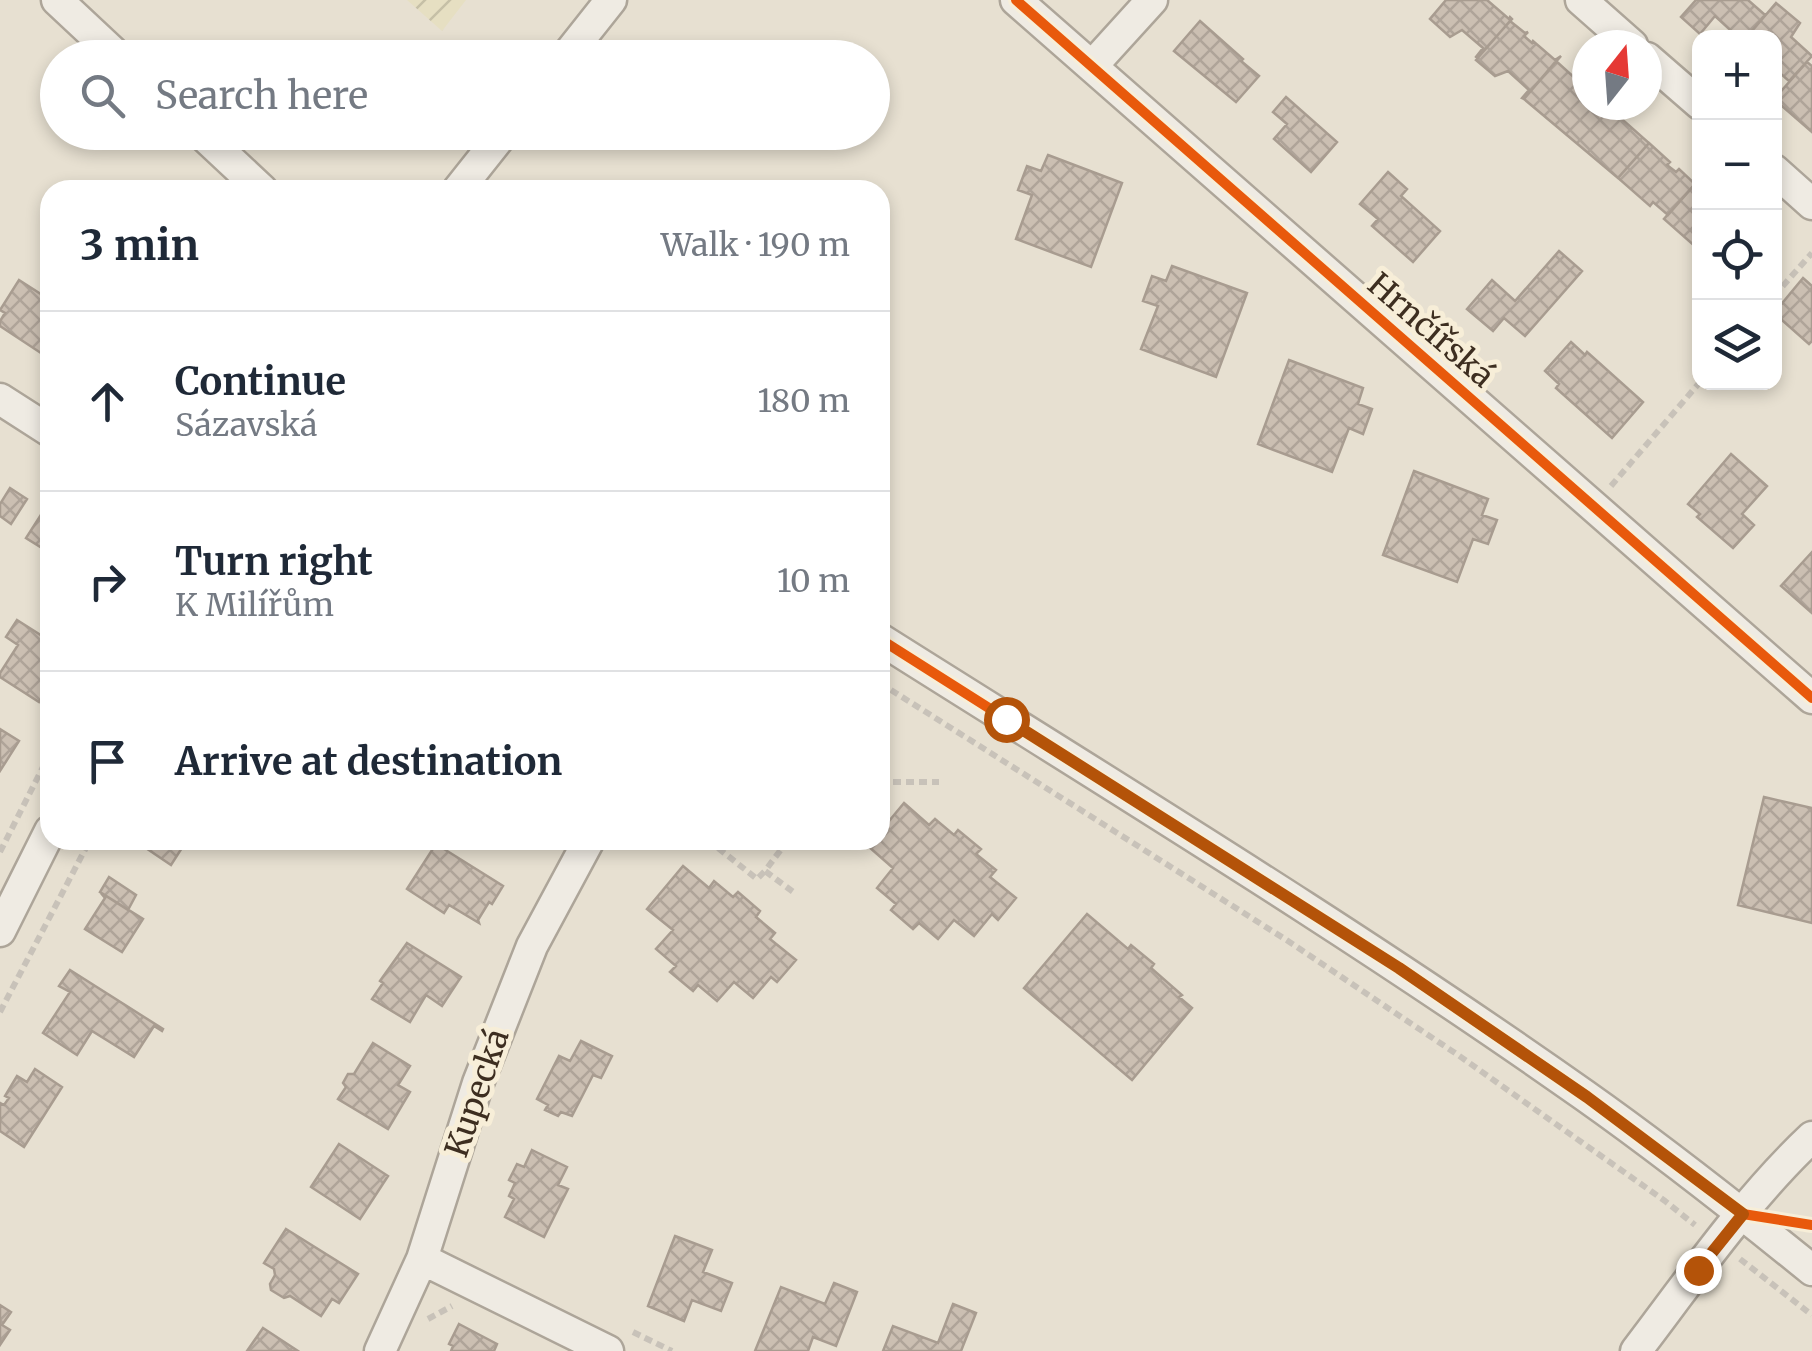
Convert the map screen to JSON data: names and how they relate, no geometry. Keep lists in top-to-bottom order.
{
  "streets": {
    "street": ["Hrnčířská", "Kupecká"]
  },
  "north": "top",
  "page": {
    "map_buttons": ["+", "−"],
    "search": "Search here",
    "heading": ["3 min", "Walk · 190 m"],
    "list": [
      ["Continue", "Sázavská", "180 m"],
      ["Turn right", "K Milířům", "10 m"],
      "Arrive at destination"
    ]
  }
}
